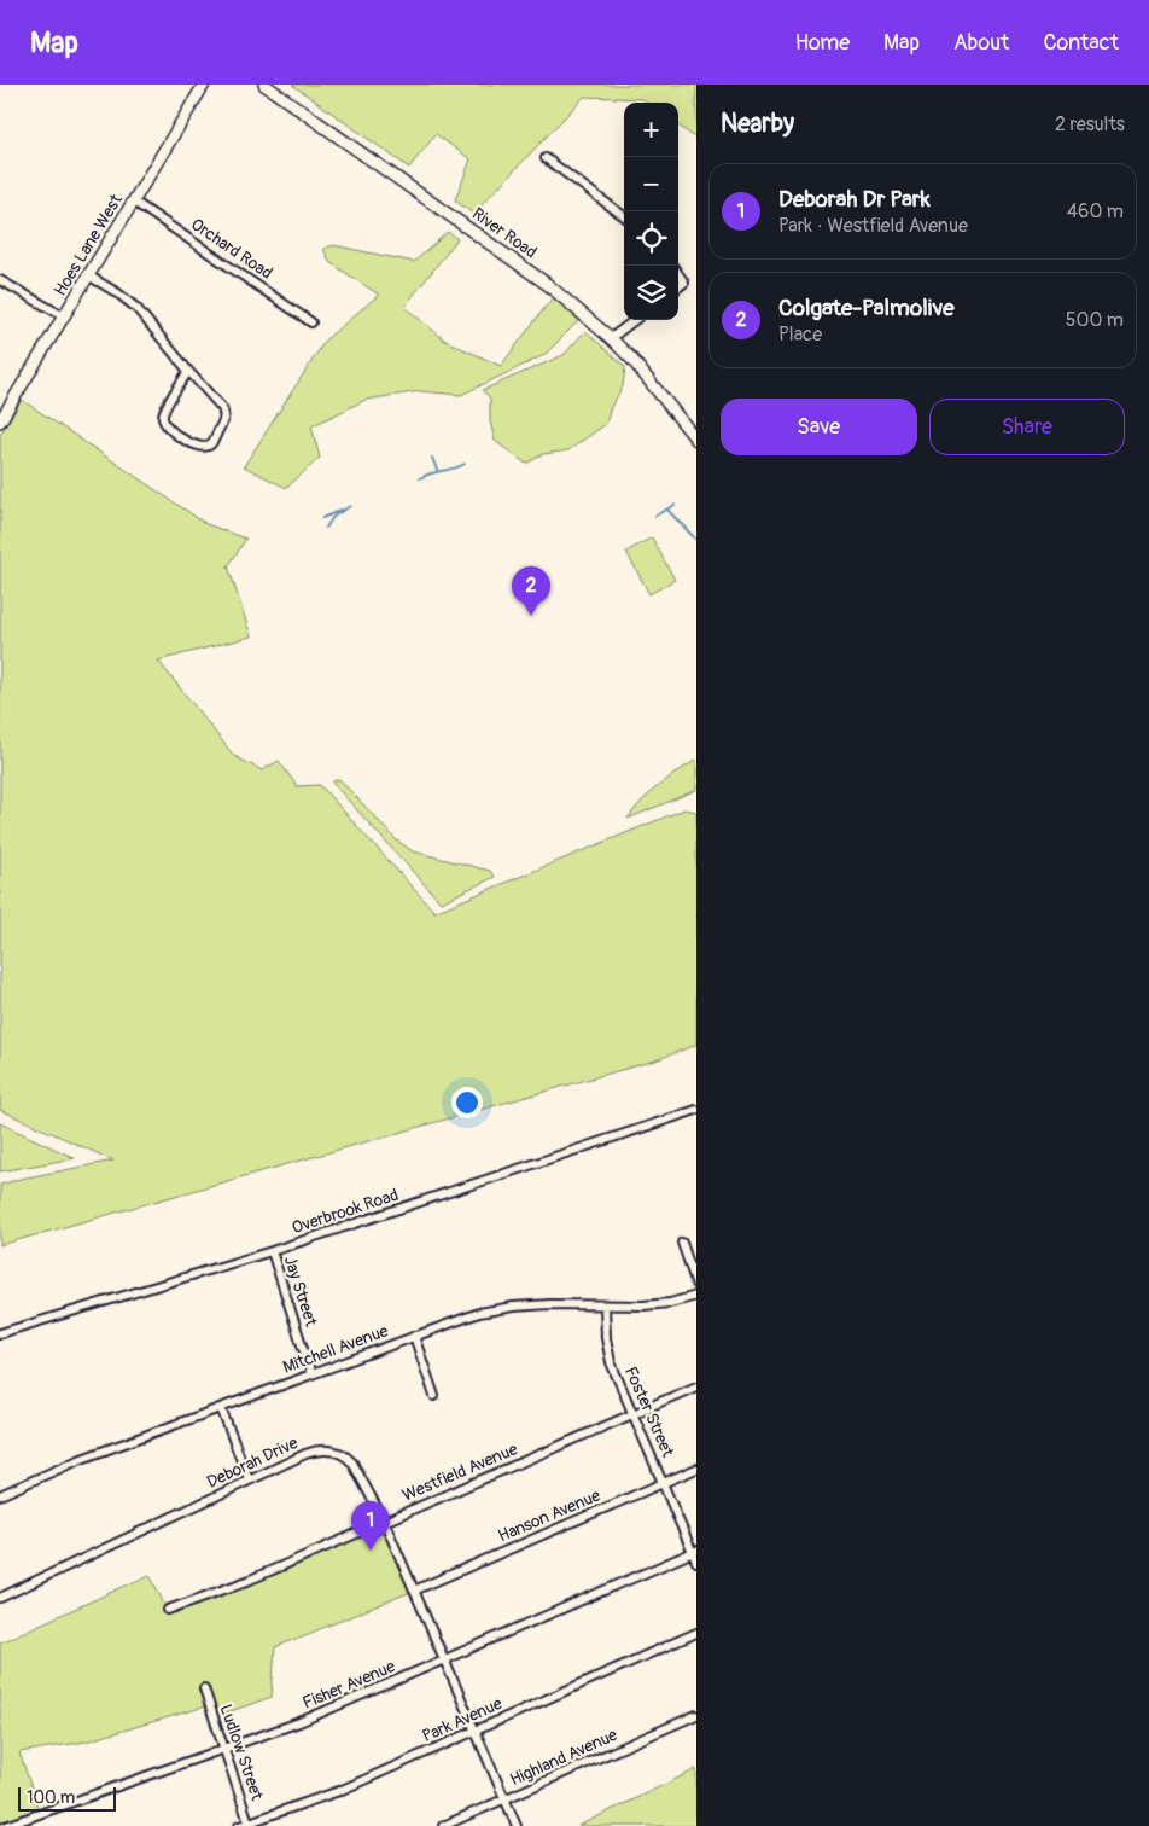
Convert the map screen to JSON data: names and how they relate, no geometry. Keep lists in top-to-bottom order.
{
  "streets": {
    "main road": ["River Road", "Hoes Lane West"],
    "street": [
      "Orchard Road",
      "Overbrook Road",
      "Jay Street",
      "Mitchell Avenue",
      "Foster Street",
      "Deborah Drive",
      "Westfield Avenue",
      "Hanson Avenue",
      "Fisher Avenue",
      "Park Avenue",
      "Ludlow Street",
      "Highland Avenue"
    ]
  },
  "crossings": [
    ["Hoes Lane West", "Orchard Road"],
    ["Overbrook Road", "Jay Street"],
    ["Jay Street", "Mitchell Avenue"],
    ["Mitchell Avenue", "Foster Street"],
    ["Foster Street", "Westfield Avenue"],
    ["Foster Street", "Hanson Avenue"],
    ["Foster Street", "Fisher Avenue"],
    ["Deborah Drive", "Westfield Avenue"],
    ["Deborah Drive", "Hanson Avenue"],
    ["Deborah Drive", "Fisher Avenue"],
    ["Deborah Drive", "Park Avenue"],
    ["Deborah Drive", "Highland Avenue"],
    ["Fisher Avenue", "Ludlow Street"],
    ["Park Avenue", "Ludlow Street"]
  ],
  "scale_bar": "100 m",
  "page": {
    "header": "Map",
    "nav": [
      "Home",
      "Map",
      "About",
      "Contact"
    ],
    "heading": ["Nearby", "2 results"],
    "map_buttons": ["+", "−"],
    "list": [
      {
        "mark": "1",
        "name": "Deborah Dr Park",
        "note": "Park · Westfield Avenue",
        "value": "460 m"
      },
      {
        "mark": "2",
        "name": "Colgate-Palmolive",
        "note": "Place",
        "value": "500 m"
      }
    ],
    "buttons": ["Save", "Share"],
    "pins": ["2", "1"],
    "scale": "100 m"
  }
}
